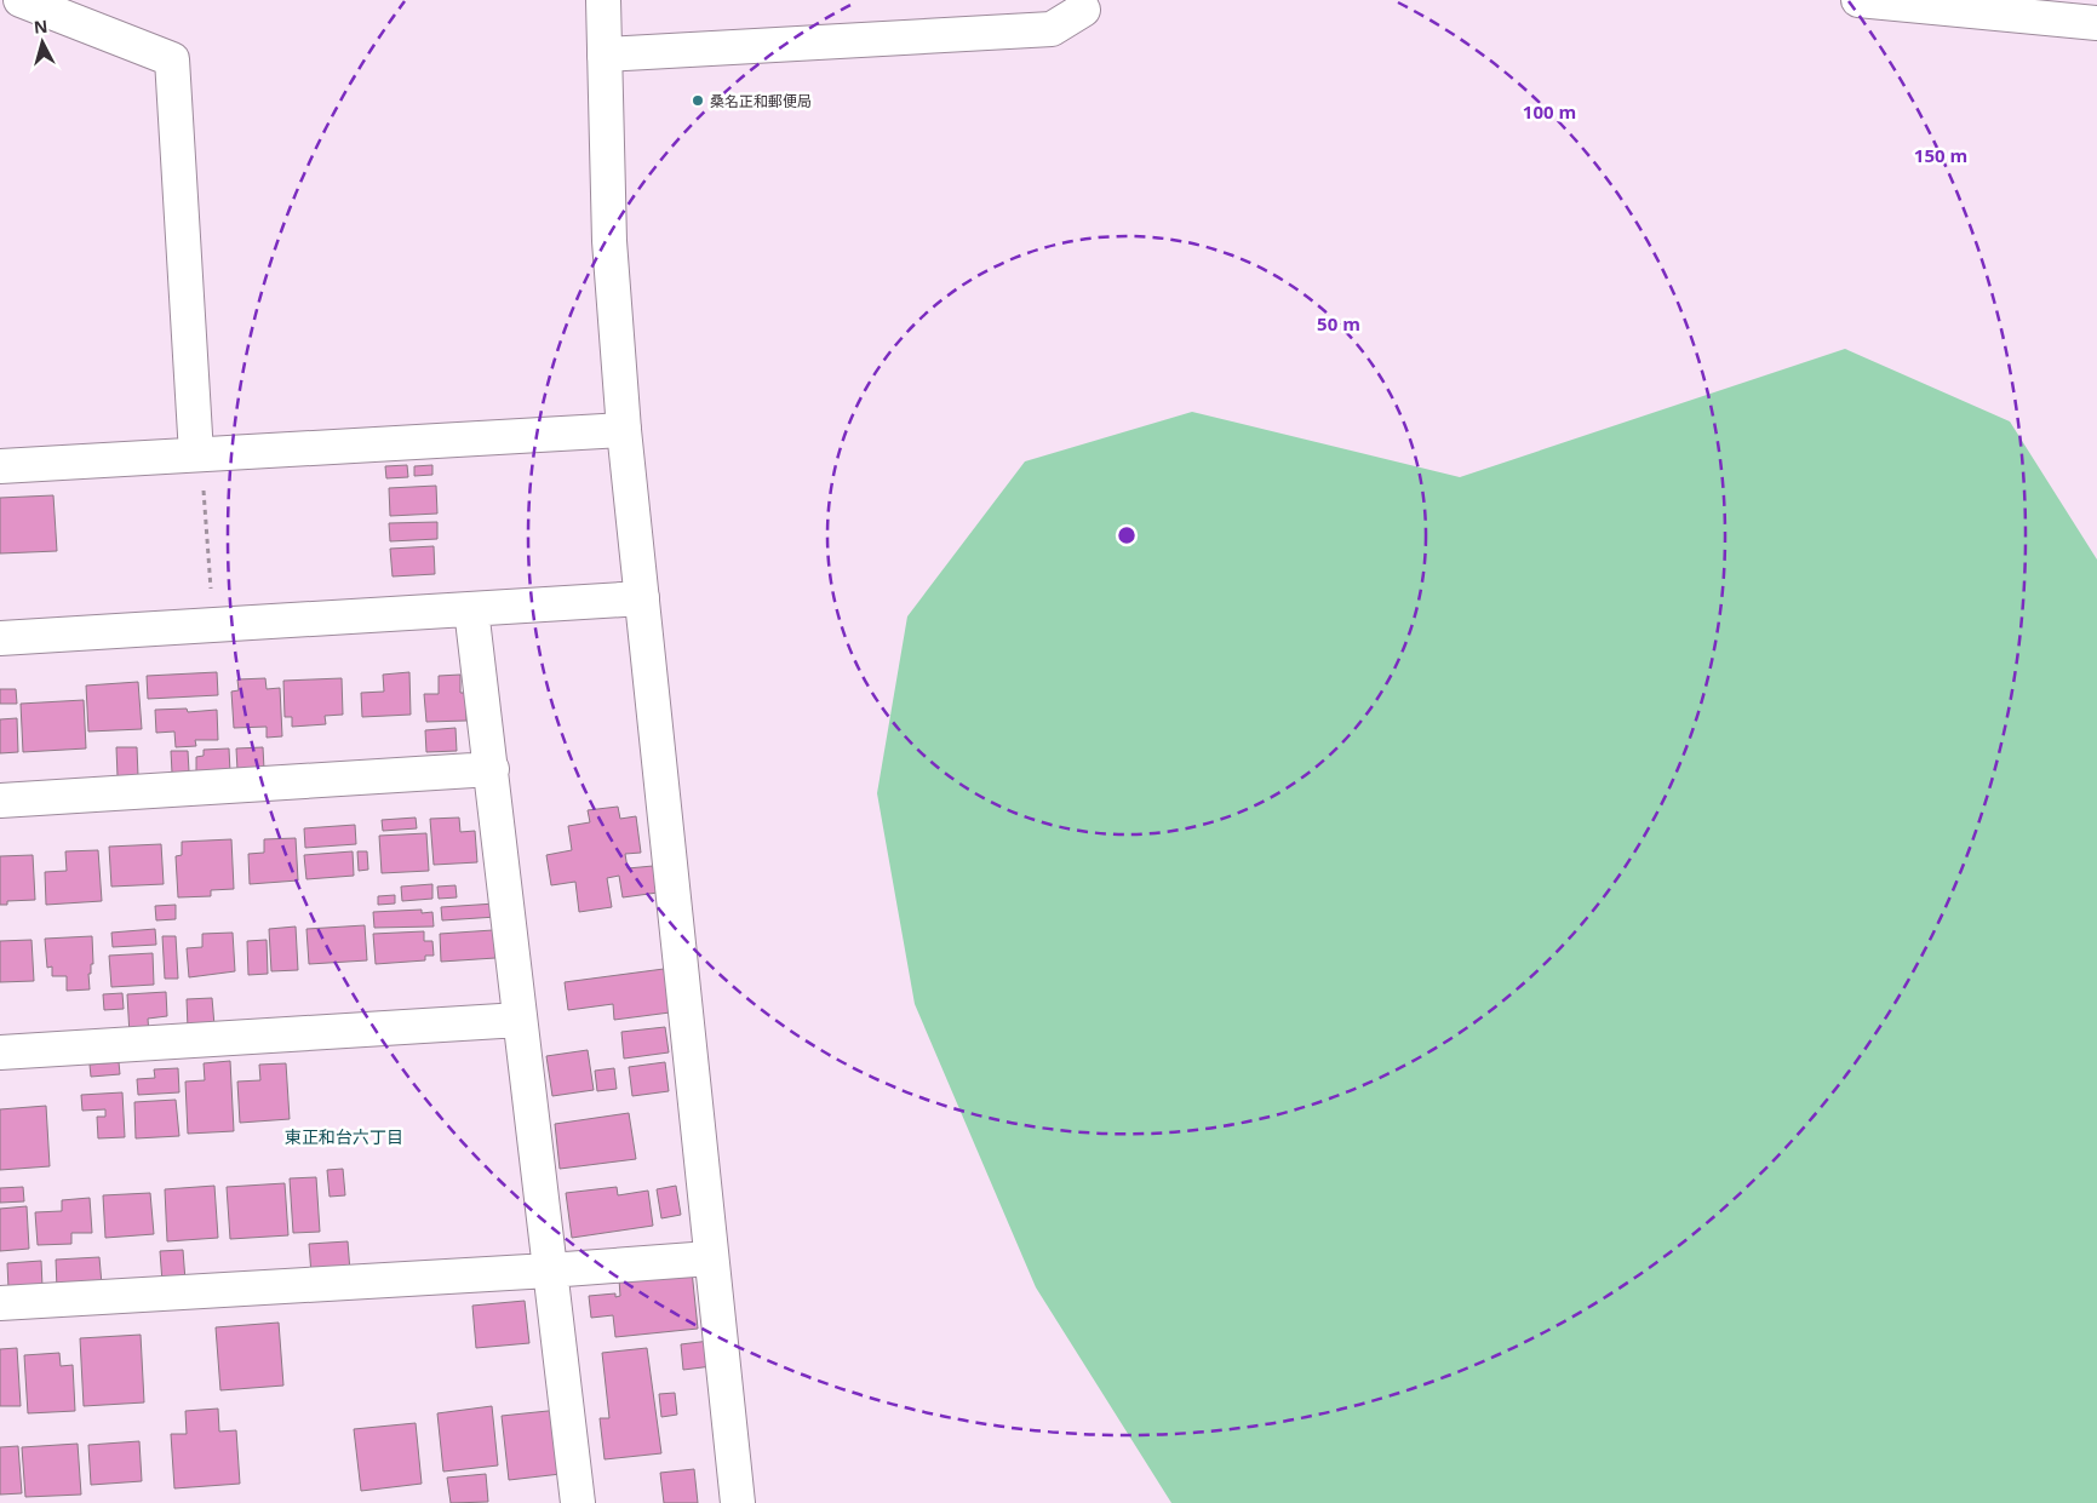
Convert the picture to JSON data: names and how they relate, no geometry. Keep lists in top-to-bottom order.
{
  "districts": ["東正和台六丁目"],
  "places": ["桑名正和郵便局"],
  "north": "top",
  "rings": ["100 m", "150 m", "50 m"]
}
